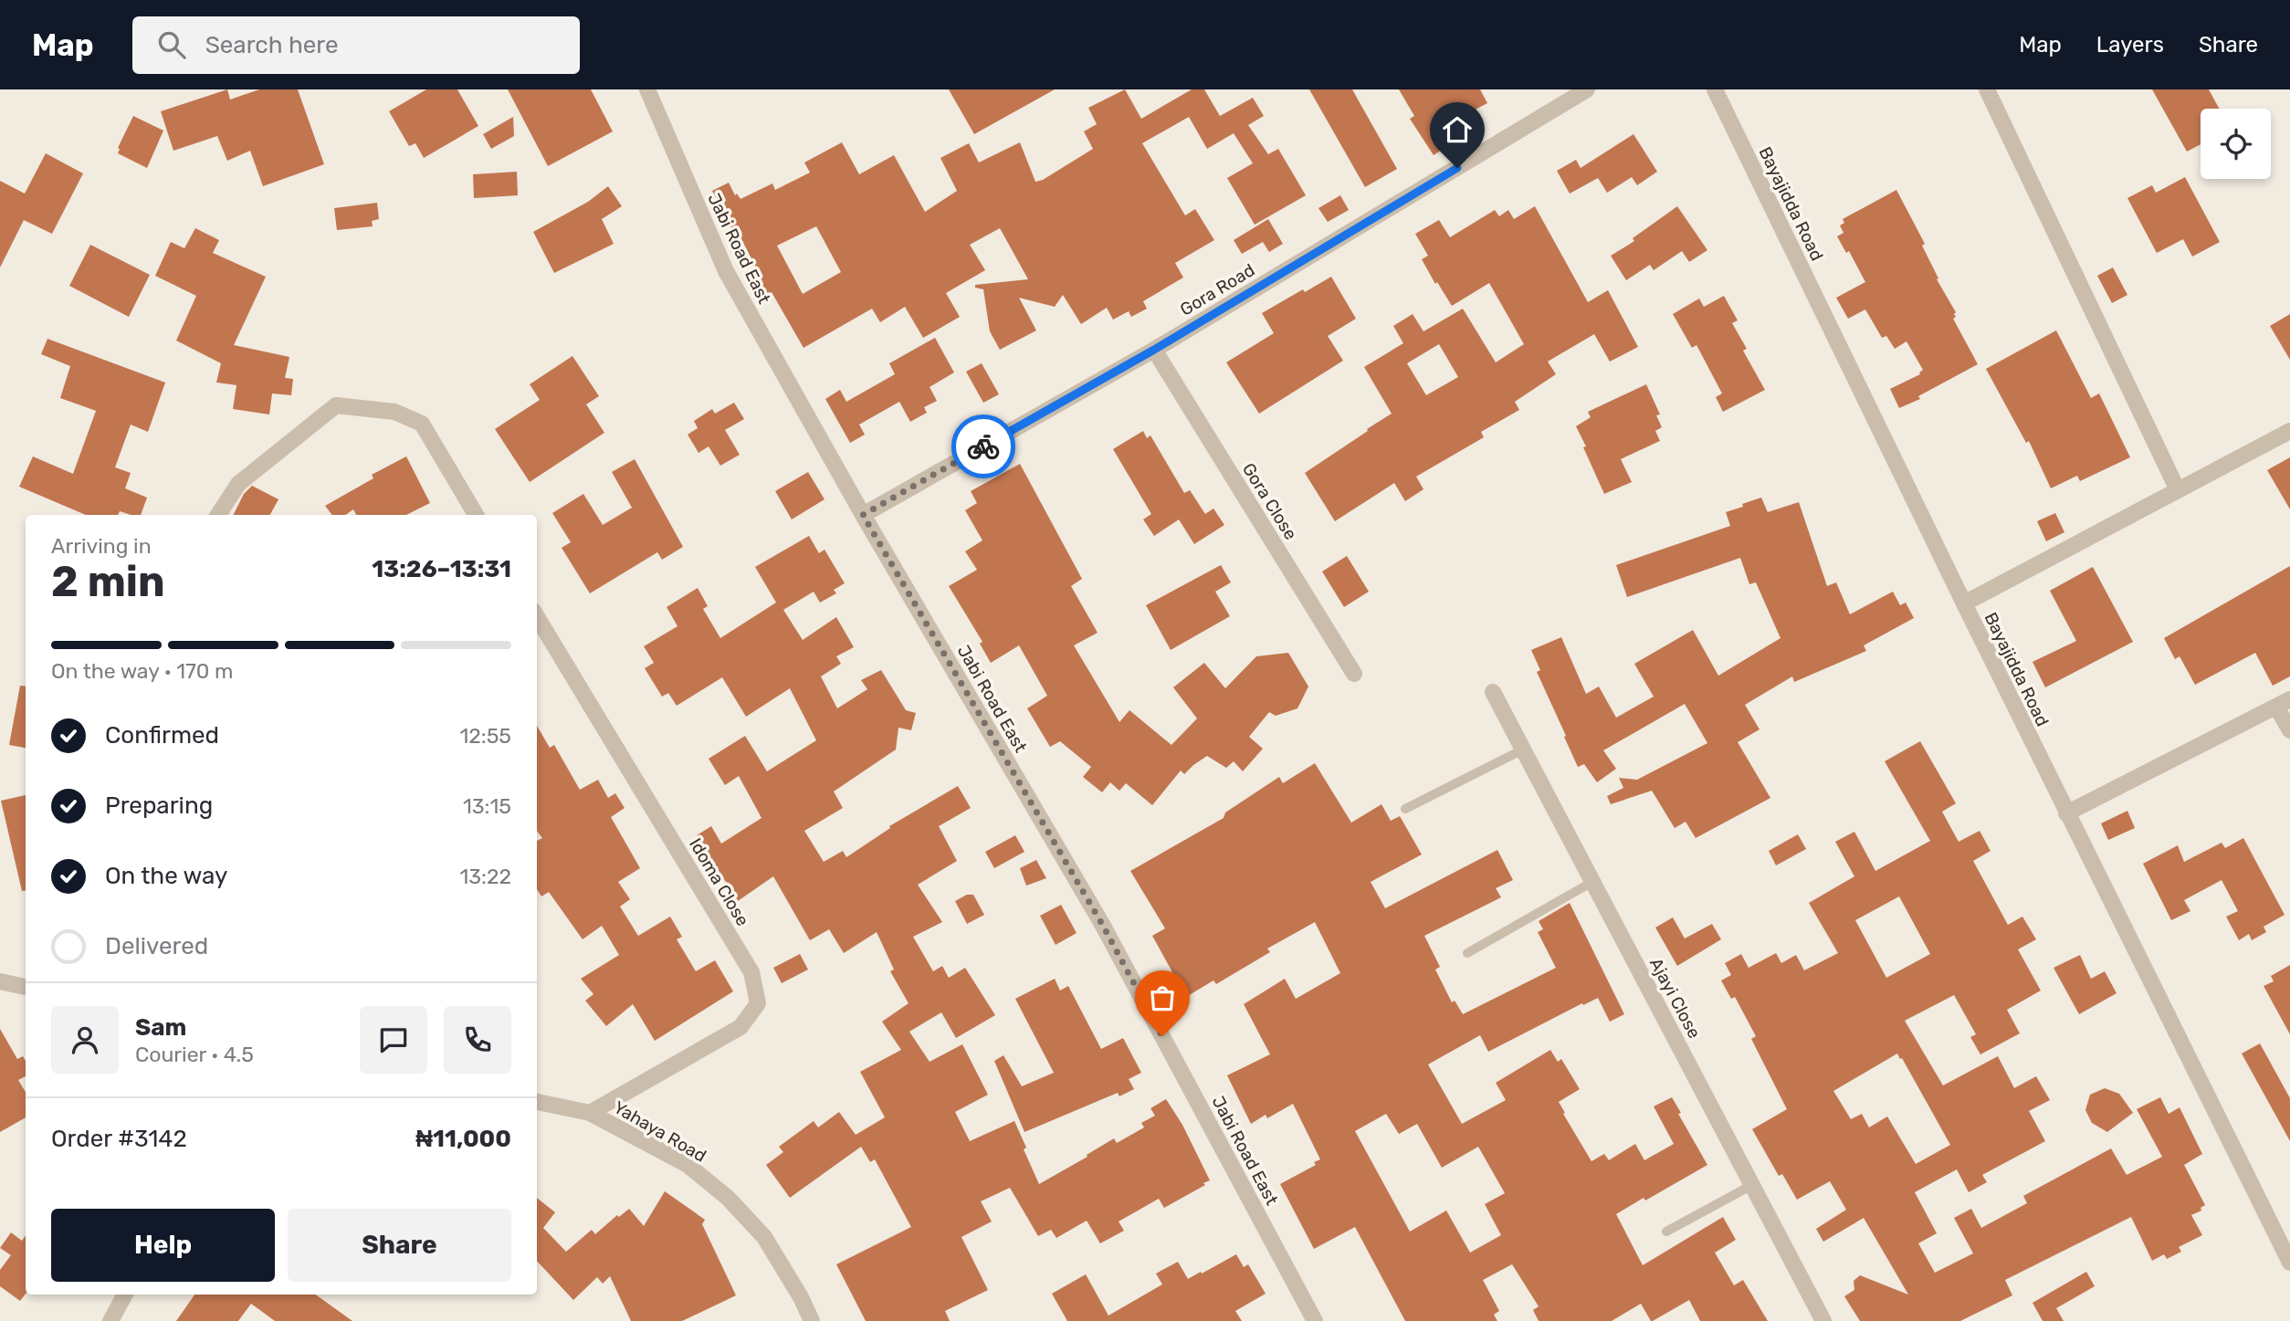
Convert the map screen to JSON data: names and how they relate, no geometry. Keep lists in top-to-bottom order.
{
  "streets": {
    "street": [
      "Bayajidda Road",
      "Jabi Road East",
      "Gora Road",
      "Gora Close",
      "Idoma Close",
      "Ajayi Close",
      "Yahaya Road"
    ]
  },
  "crossings": [
    ["Jabi Road East", "Gora Road"],
    ["Gora Road", "Gora Close"],
    ["Idoma Close", "Yahaya Road"]
  ],
  "page": {
    "header": "Map",
    "search": "Search here",
    "nav": ["Map", "Layers", "Share"],
    "heading": ["2 min", "Arriving in", "13:26–13:31"],
    "panel": [
      "Sam",
      "Courier · 4.5",
      "Order #3142",
      "₦11,000"
    ],
    "bar": "On the way · 170 m",
    "list": [
      ["Confirmed", "12:55"],
      ["Preparing", "13:15"],
      ["On the way", "13:22"],
      "Delivered"
    ],
    "buttons": ["Help", "Share"]
  }
}
